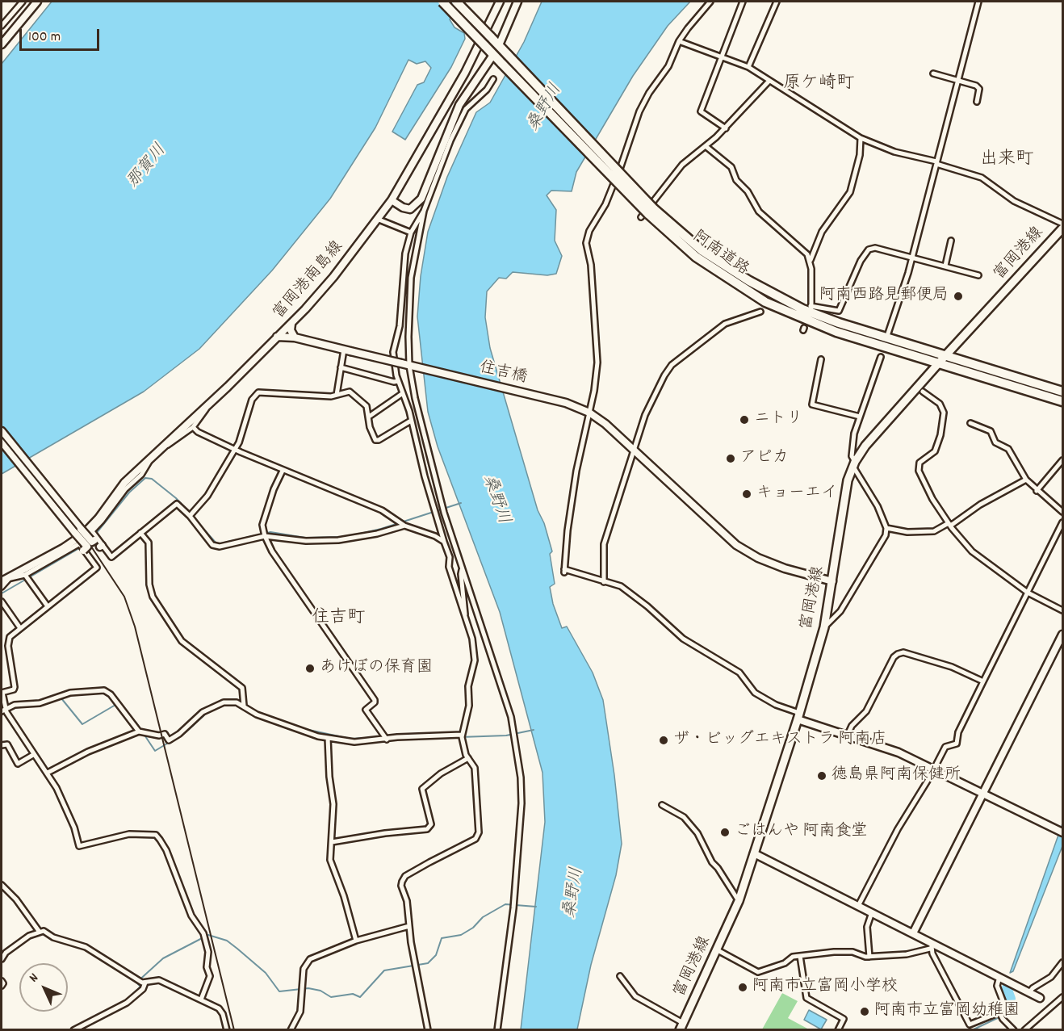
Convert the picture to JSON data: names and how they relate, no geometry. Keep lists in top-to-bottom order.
{
  "streets": {
    "highway": ["阿南道路"],
    "main road": ["富岡港線"],
    "street": ["富岡港南島線", "住吉橋"]
  },
  "crossings": [
    ["阿南道路", "富岡港線"],
    ["富岡港線", "住吉橋"],
    ["富岡港南島線", "住吉橋"]
  ],
  "districts": ["原ケ崎町", "出来町", "住吉町"],
  "water": ["桑野川", "那賀川"],
  "places": [
    "阿南西路見郵便局",
    "ニトリ",
    "アピカ",
    "キョーエイ",
    "あけぼの保育園",
    "ザ・ビッグエキストラ 阿南店",
    "徳島県阿南保健所",
    "ごはんや 阿南食堂",
    "阿南市立富岡小学校",
    "阿南市立富岡幼稚園"
  ],
  "scale_bar": "100 m",
  "north": "top left"
}
